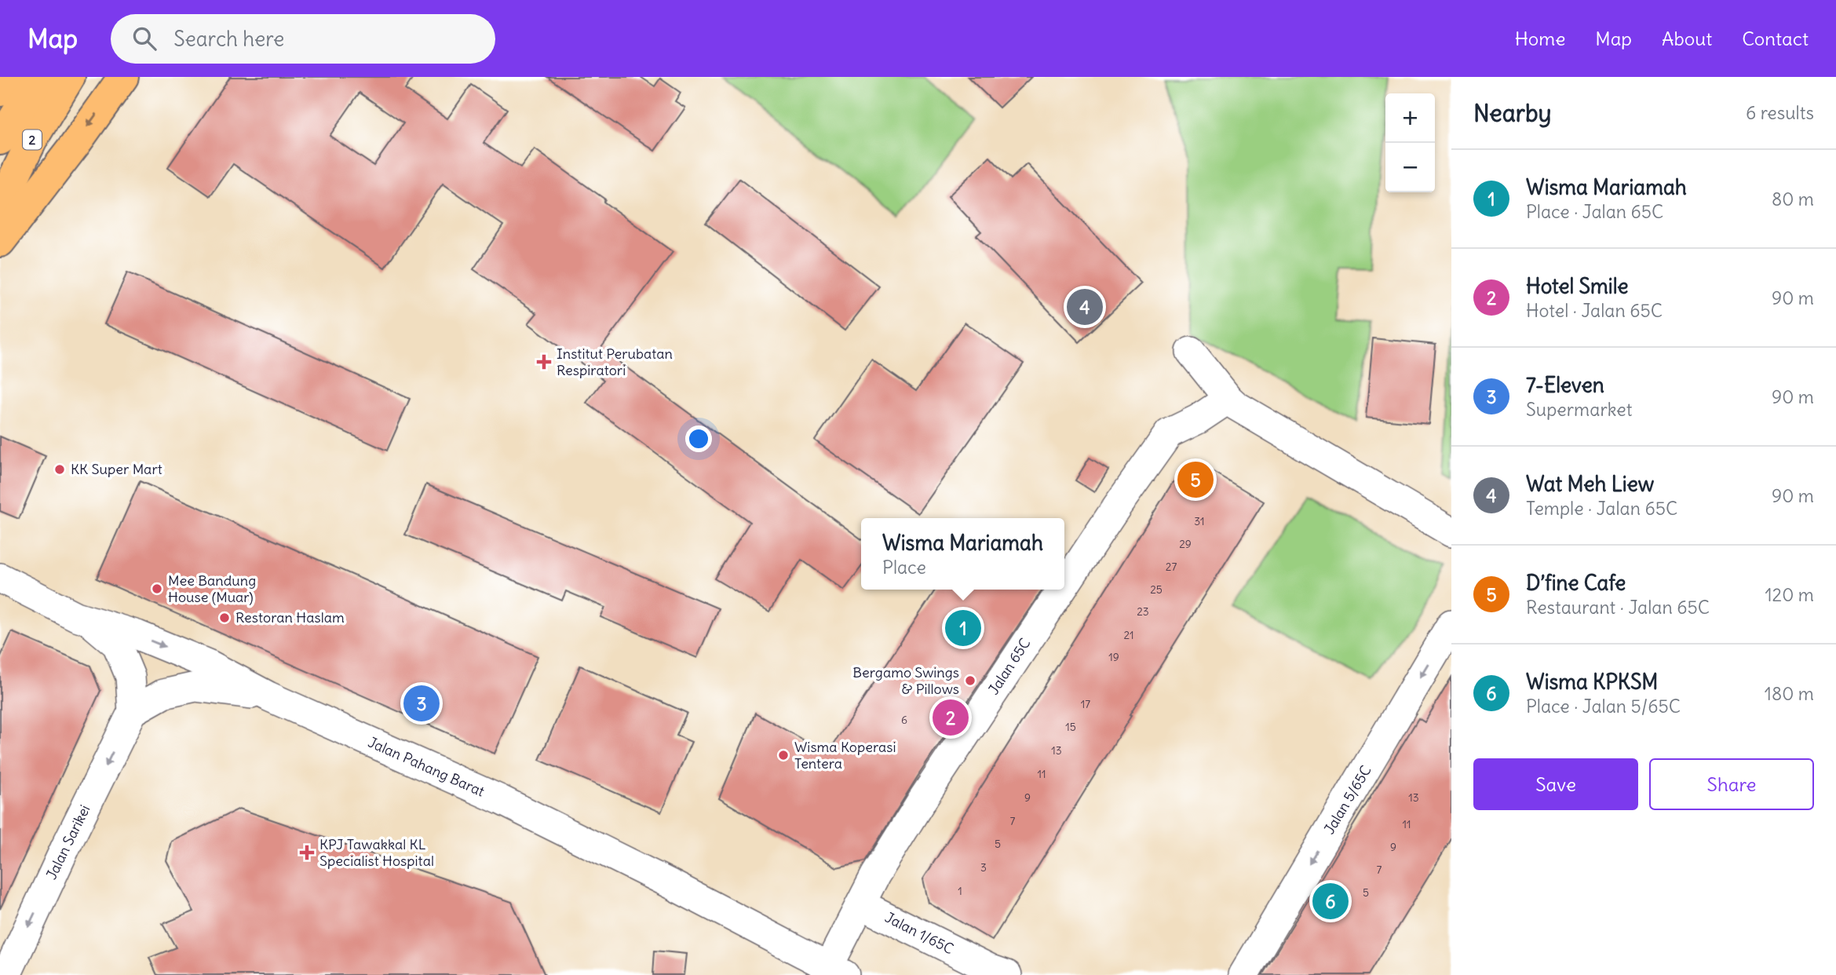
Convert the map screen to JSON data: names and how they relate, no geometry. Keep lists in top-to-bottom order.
{
  "streets": {
    "main road": ["2"],
    "street": [
      "Jalan 65C",
      "Jalan Pahang Barat",
      "Jalan 5/65C",
      "Jalan Sarikei",
      "Jalan 1/65C"
    ]
  },
  "crossings": [
    ["Jalan 65C", "Jalan Pahang Barat"],
    ["Jalan 65C", "Jalan 1/65C"]
  ],
  "one_way": ["Jalan 5/65C", "Jalan Sarikei"],
  "places": {
    "health": ["Institut Perubatan Respiratori", "KPJ Tawakkal KL Specialist Hospital"],
    "other": [
      "KK Super Mart",
      "Mee Bandung House (Muar)",
      "Restoran Haslam",
      "Bergamo Swings & Pillows",
      "Wisma Koperasi Tentera"
    ]
  },
  "house_numbers": [
    "31",
    "29",
    "27",
    "25",
    "23",
    "21",
    "19",
    "17",
    "6",
    "15",
    "13",
    "11",
    "9",
    "13",
    "7",
    "11",
    "5",
    "9",
    "3",
    "7",
    "1",
    "5"
  ],
  "page": {
    "header": "Map",
    "search": "Search here",
    "nav": [
      "Home",
      "Map",
      "About",
      "Contact"
    ],
    "heading": ["Nearby", "6 results"],
    "map_buttons": ["+", "−"],
    "list": [
      {
        "mark": "1",
        "name": "Wisma Mariamah",
        "note": "Place · Jalan 65C",
        "value": "80 m"
      },
      {
        "mark": "2",
        "name": "Hotel Smile",
        "note": "Hotel · Jalan 65C",
        "value": "90 m"
      },
      {
        "mark": "3",
        "name": "7-Eleven",
        "note": "Supermarket",
        "value": "90 m"
      },
      {
        "mark": "4",
        "name": "Wat Meh Liew",
        "note": "Temple · Jalan 65C",
        "value": "90 m"
      },
      {
        "mark": "5",
        "name": "D’fine Cafe",
        "note": "Restaurant · Jalan 65C",
        "value": "120 m"
      },
      {
        "mark": "6",
        "name": "Wisma KPKSM",
        "note": "Place · Jalan 5/65C",
        "value": "180 m"
      }
    ],
    "pins": [
      "4",
      "5",
      "1",
      "3",
      "2",
      "6"
    ],
    "popup": ["Wisma Mariamah", "Place"],
    "buttons": ["Save", "Share"]
  }
}
